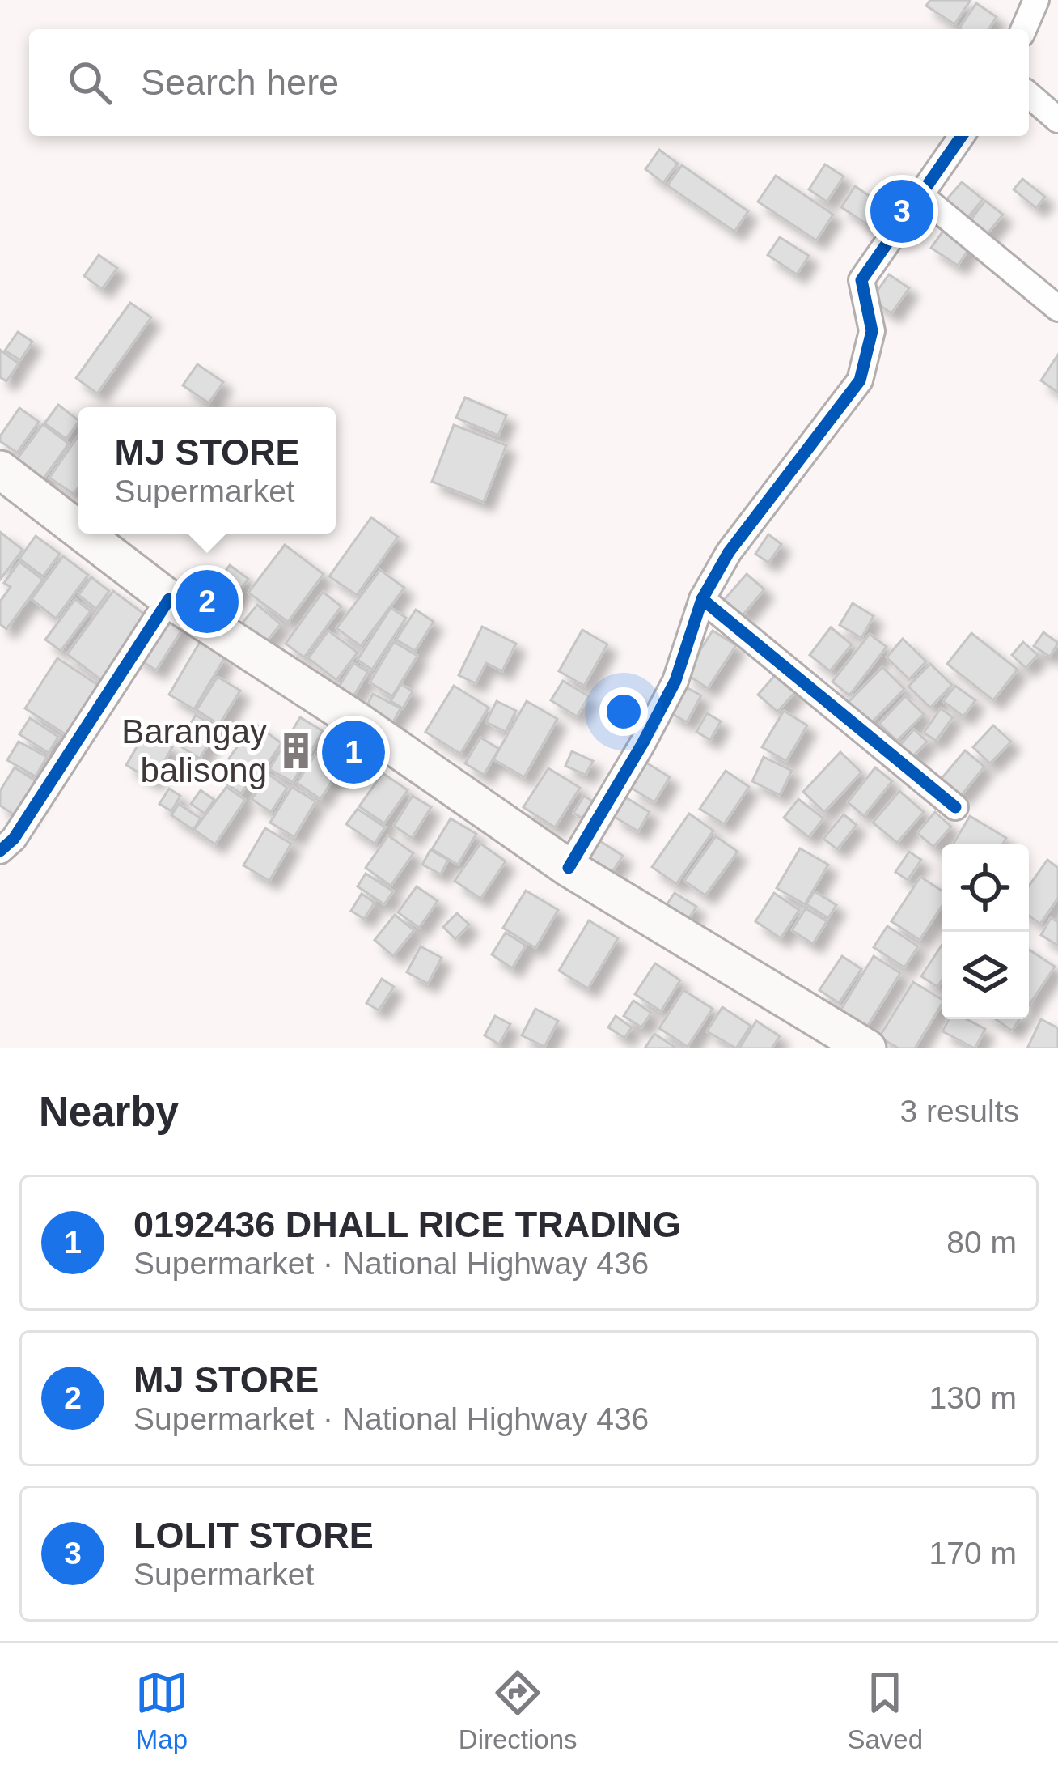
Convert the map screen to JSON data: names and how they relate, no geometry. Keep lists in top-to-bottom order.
{
  "places": {
    "building": ["Barangay balisong"]
  },
  "page": {
    "search": "Search here",
    "pins": ["3", "2", "1"],
    "popup": ["MJ STORE", "Supermarket"],
    "heading": ["Nearby", "3 results"],
    "list": [
      {
        "mark": "1",
        "name": "0192436 DHALL RICE TRADING",
        "note": "Supermarket · National Highway 436",
        "value": "80 m"
      },
      {
        "mark": "2",
        "name": "MJ STORE",
        "note": "Supermarket · National Highway 436",
        "value": "130 m"
      },
      {
        "mark": "3",
        "name": "LOLIT STORE",
        "note": "Supermarket",
        "value": "170 m"
      }
    ],
    "nav": ["Map", "Directions", "Saved"]
  }
}
